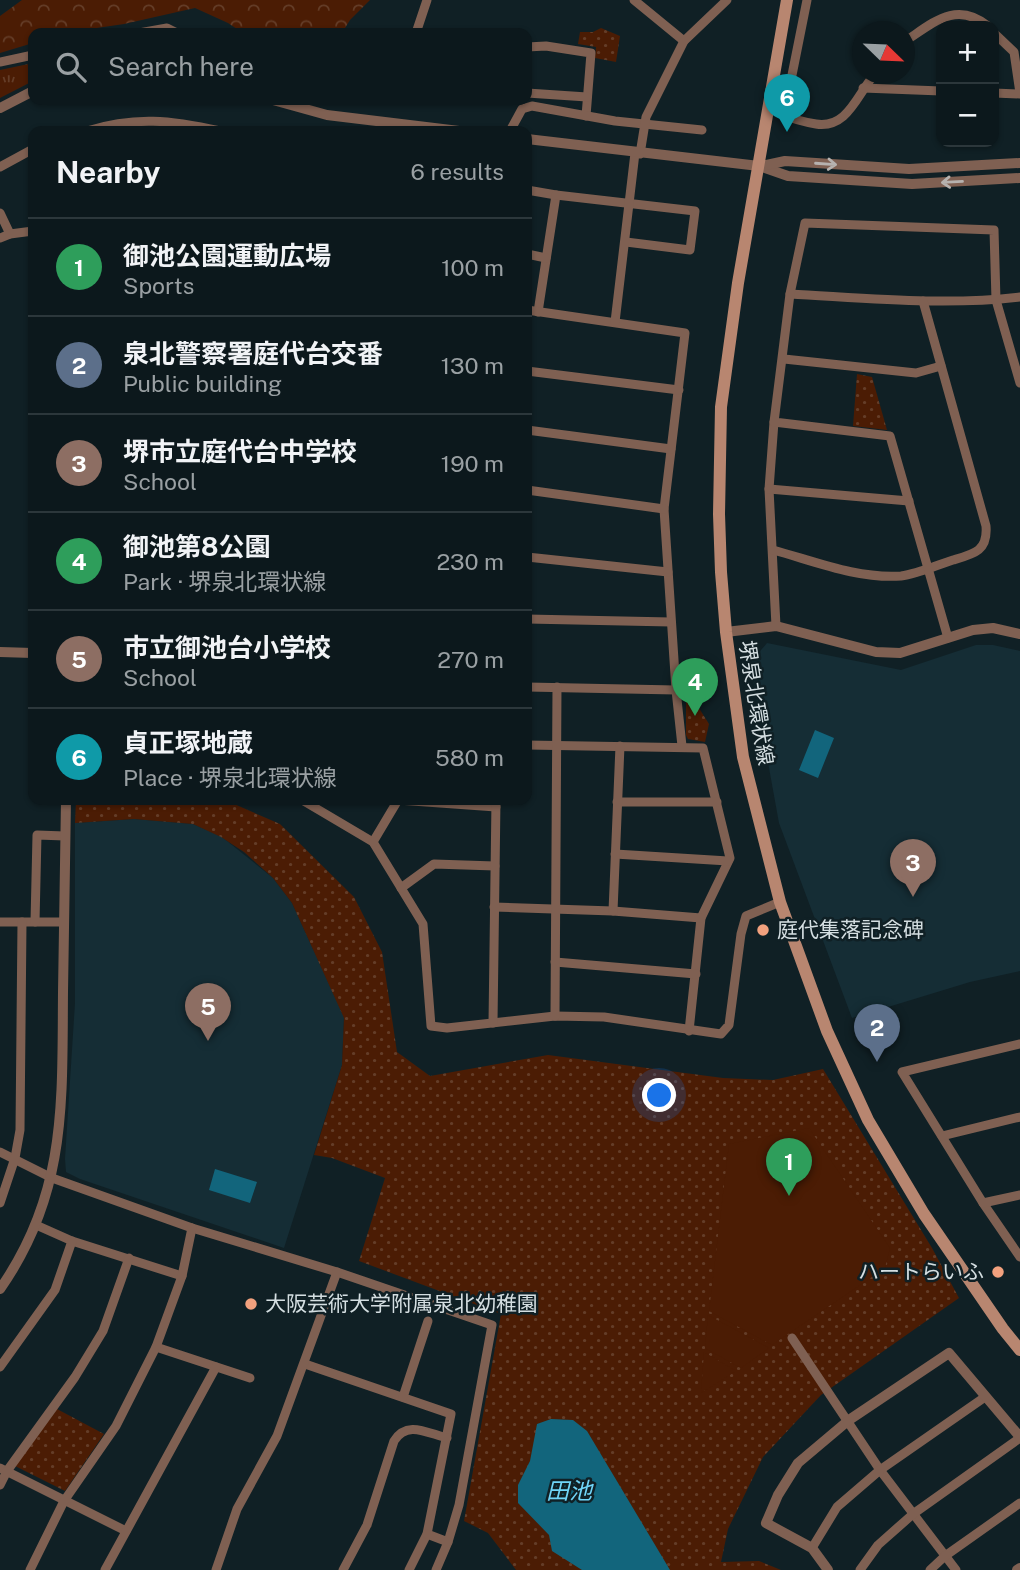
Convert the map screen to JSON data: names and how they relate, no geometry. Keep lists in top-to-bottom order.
{
  "streets": {
    "main road": ["堺泉北環状線"]
  },
  "water": ["田池"],
  "places": ["庭代集落記念碑", "ハートらいふ", "大阪芸術大学附属泉北幼稚園"],
  "north": "bottom right",
  "page": {
    "map_buttons": ["+", "−"],
    "search": "Search here",
    "pins": [
      "6",
      "4",
      "3",
      "5",
      "2",
      "1"
    ],
    "heading": ["Nearby", "6 results"],
    "list": [
      {
        "mark": "1",
        "name": "御池公園運動広場",
        "note": "Sports",
        "value": "100 m"
      },
      {
        "mark": "2",
        "name": "泉北警察署庭代台交番",
        "note": "Public building",
        "value": "130 m"
      },
      {
        "mark": "3",
        "name": "堺市立庭代台中学校",
        "note": "School",
        "value": "190 m"
      },
      {
        "mark": "4",
        "name": "御池第8公園",
        "note": "Park · 堺泉北環状線",
        "value": "230 m"
      },
      {
        "mark": "5",
        "name": "市立御池台小学校",
        "note": "School",
        "value": "270 m"
      },
      {
        "mark": "6",
        "name": "貞正塚地蔵",
        "note": "Place · 堺泉北環状線",
        "value": "580 m"
      }
    ]
  }
}
